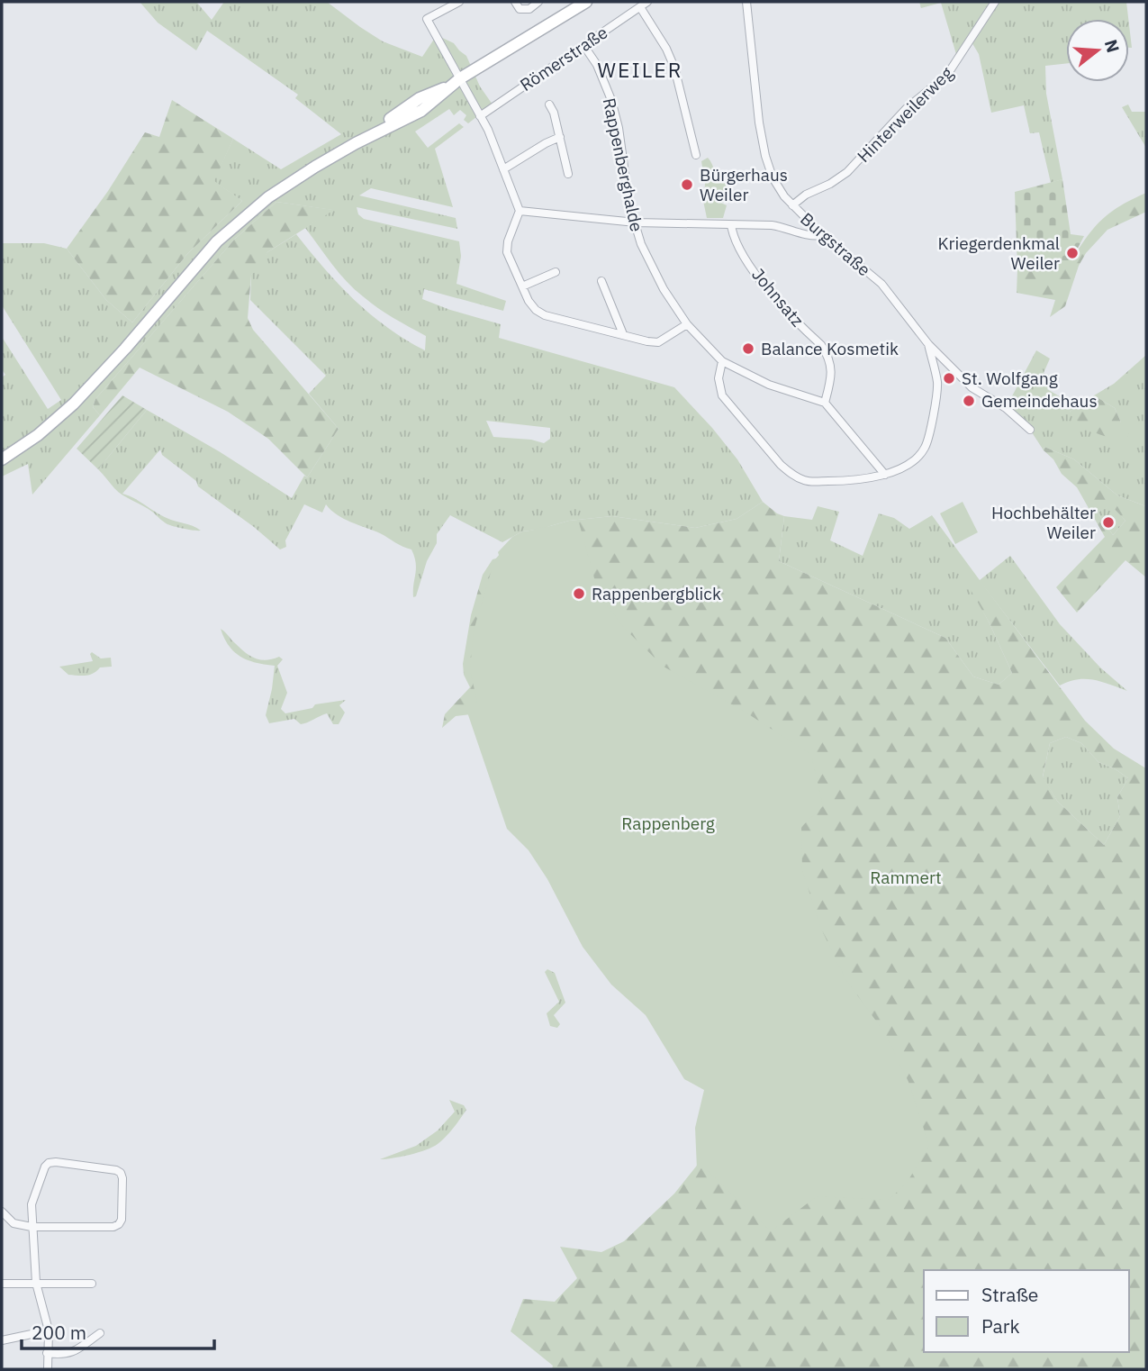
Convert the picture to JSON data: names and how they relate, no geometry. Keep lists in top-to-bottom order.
{
  "streets": {
    "street": [
      "Römerstraße",
      "Hinterweilerweg",
      "Rappenberghalde",
      "Burgstraße",
      "Johnsatz"
    ]
  },
  "crossings": [
    ["Römerstraße", "Rappenberghalde"],
    ["Hinterweilerweg", "Burgstraße"],
    ["Rappenberghalde", "Johnsatz"]
  ],
  "districts": ["WEILER"],
  "parks": ["Rappenberg", "Rammert"],
  "places": [
    "Bürgerhaus Weiler",
    "Kriegerdenkmal Weiler",
    "Balance Kosmetik",
    "St. Wolfgang",
    "Gemeindehaus",
    "Hochbehälter Weiler",
    "Rappenbergblick"
  ],
  "legend": ["Straße", "Park"],
  "scale_bar": "200 m",
  "north": "right"
}
